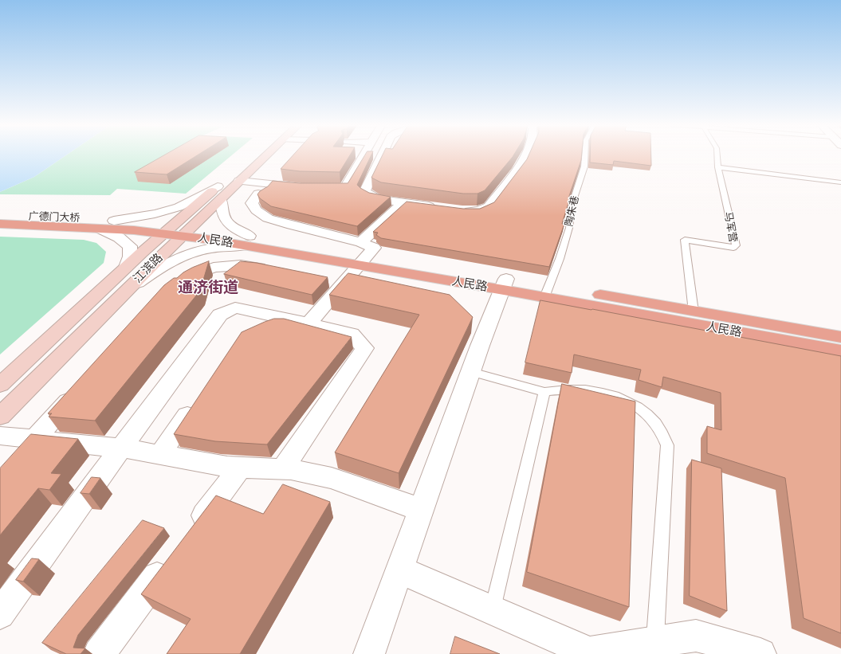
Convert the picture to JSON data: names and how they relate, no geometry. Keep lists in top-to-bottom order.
{
  "streets": {
    "main road": ["广德门大桥", "人民路", "江滨路"],
    "lane": ["陶朱巷", "马军营"]
  },
  "crossings": [
    ["陶朱巷", "人民路"],
    ["广德门大桥", "人民路"],
    ["马军营", "人民路"],
    ["人民路", "江滨路"]
  ],
  "districts": ["通济街道"]
}
